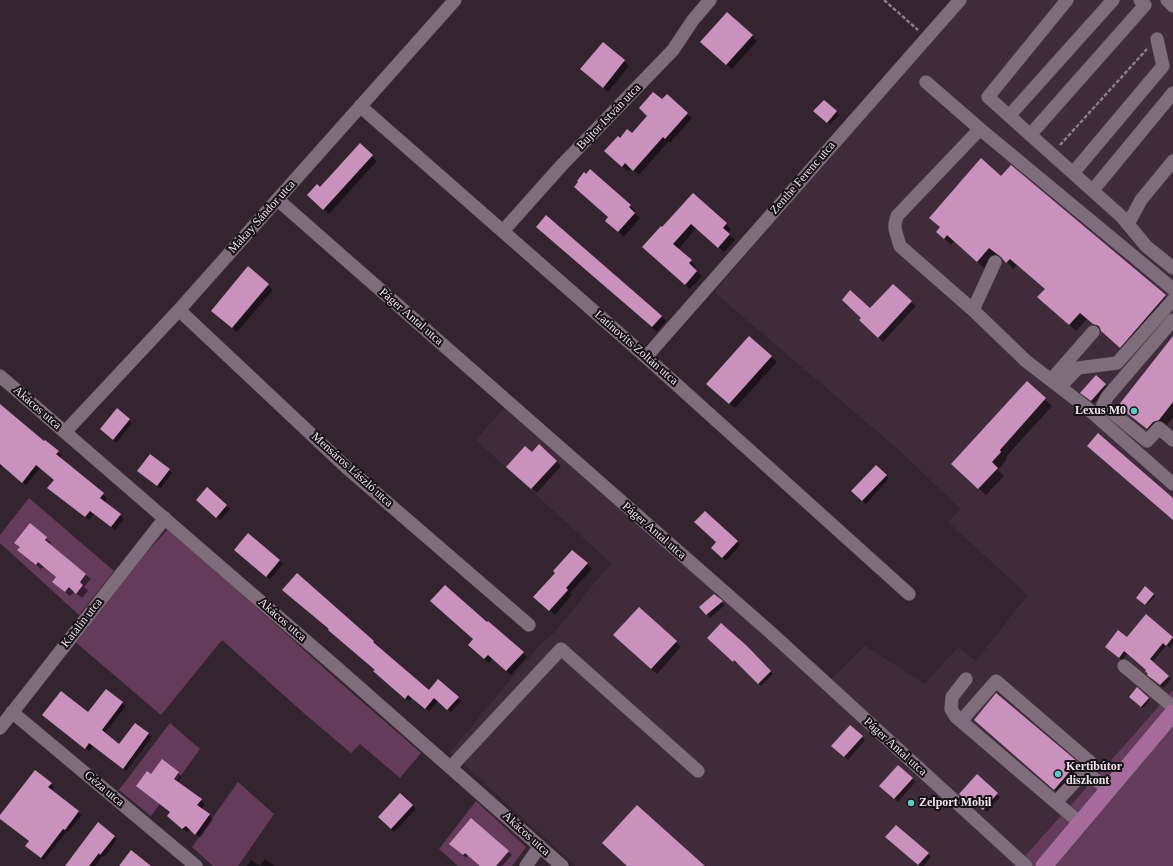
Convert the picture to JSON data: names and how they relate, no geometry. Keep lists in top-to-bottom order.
{
  "streets": {
    "street": [
      "Bujtor István utca",
      "Zenthe Ferenc utca",
      "Makay Sándor utca",
      "Páger Antal utca",
      "Latinovits Zoltán utca",
      "Akácos utca",
      "Mensáros László utca",
      "Katalin utca",
      "Géza utca"
    ]
  },
  "crossings": [
    ["Bujtor István utca", "Latinovits Zoltán utca"],
    ["Zenthe Ferenc utca", "Latinovits Zoltán utca"],
    ["Makay Sándor utca", "Páger Antal utca"],
    ["Makay Sándor utca", "Latinovits Zoltán utca"],
    ["Makay Sándor utca", "Akácos utca"],
    ["Makay Sándor utca", "Mensáros László utca"],
    ["Akácos utca", "Katalin utca"],
    ["Katalin utca", "Géza utca"]
  ],
  "places": ["Lexus M0", "Kertibútor diszkont", "Zelport Mobil"]
}
